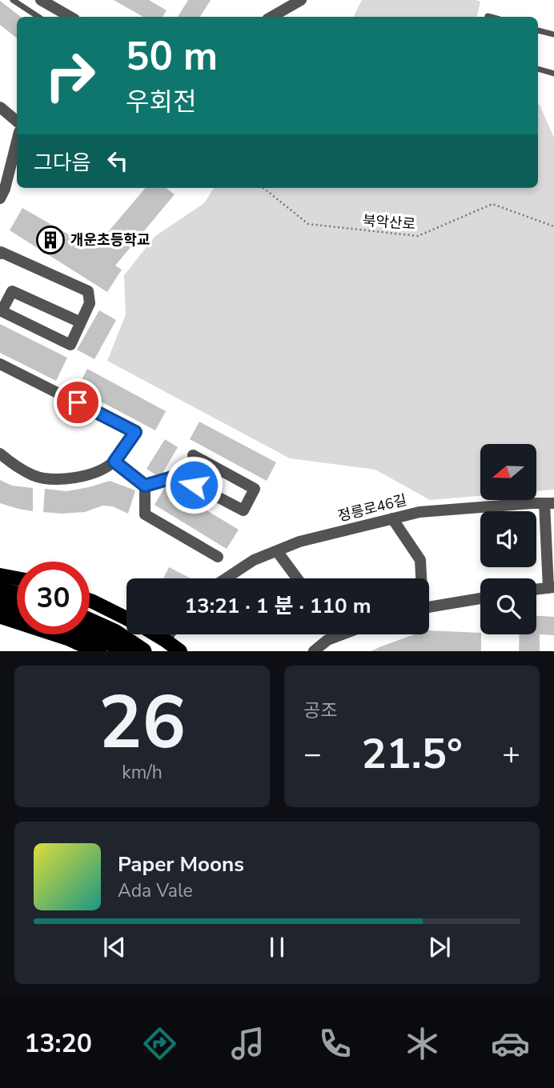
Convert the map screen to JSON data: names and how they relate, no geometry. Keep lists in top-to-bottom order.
{
  "streets": {
    "street": ["정릉로46길"],
    "path": ["북악산로"]
  },
  "places": {
    "building": ["개운초등학교"]
  },
  "north": "left",
  "page": {
    "turn": ["50 m", "우회전"],
    "then": "그다음",
    "limit": "30",
    "trip": "13:21 · 1 분 · 110 m",
    "tile": [
      ["26", "km/h"],
      "공조"
    ],
    "heat": ["−", "21.5°", "+"],
    "song": ["Paper Moons", "Ada Vale"],
    "tabs": "13:20"
  }
}
